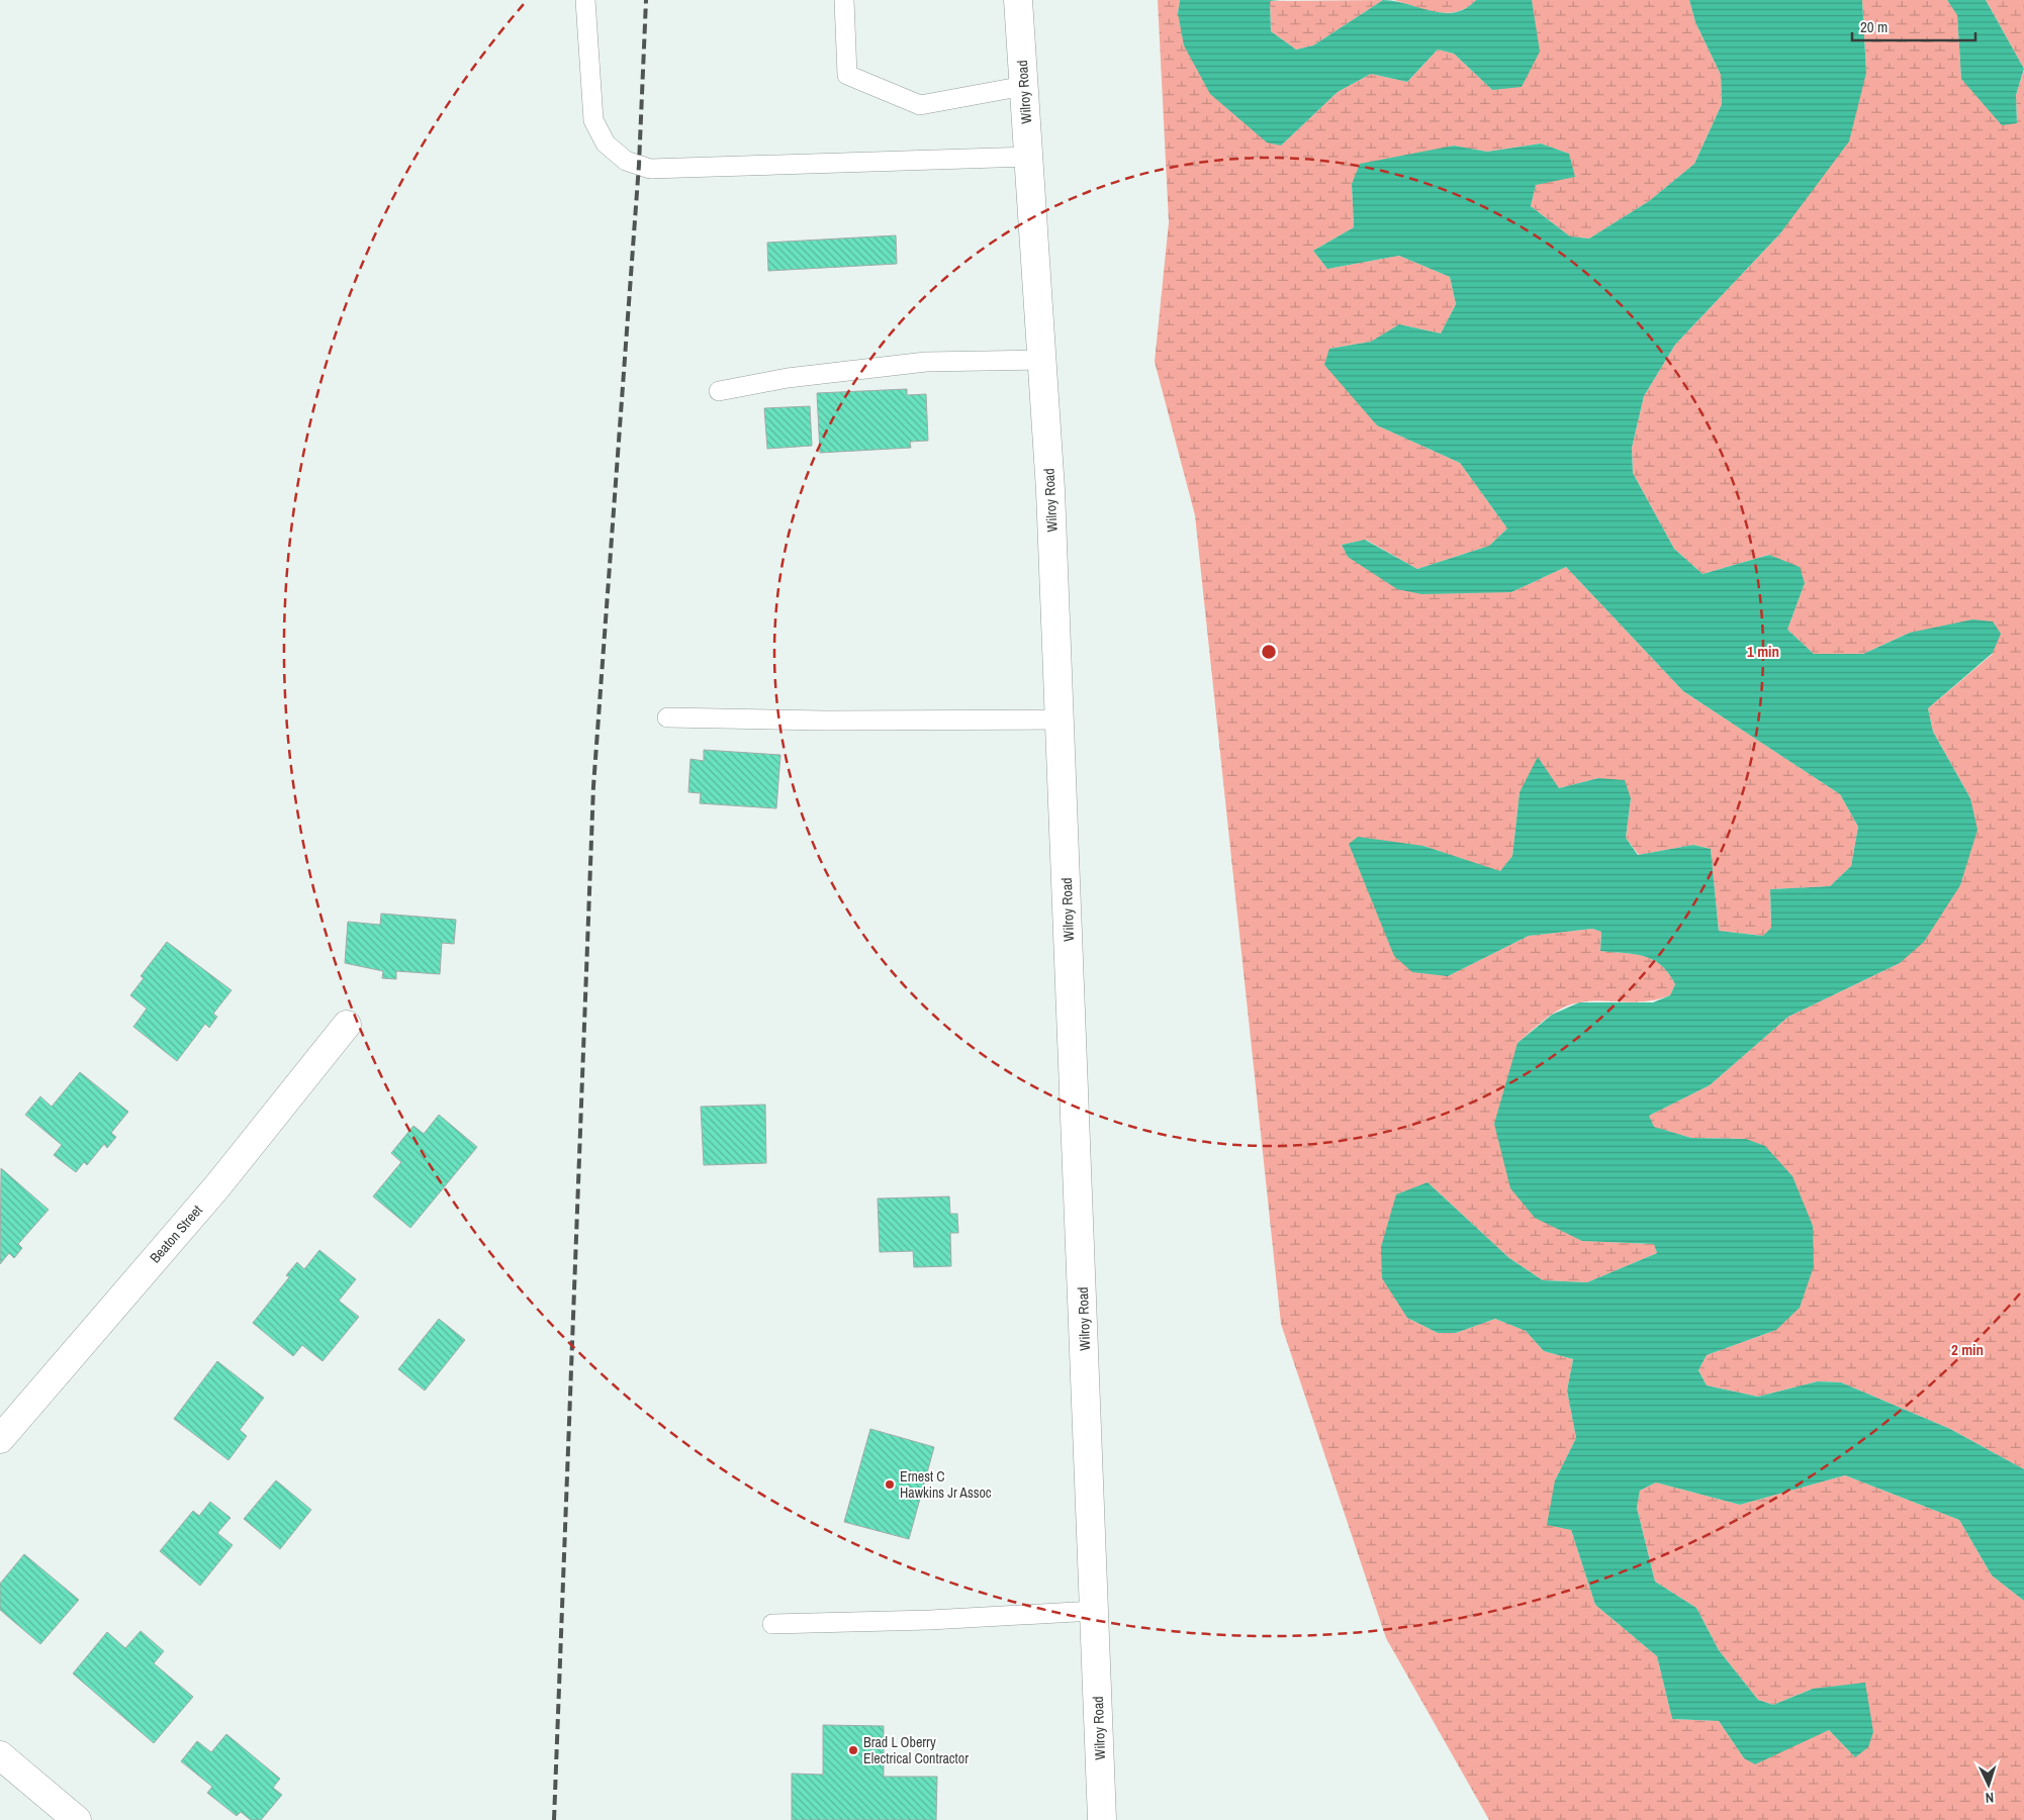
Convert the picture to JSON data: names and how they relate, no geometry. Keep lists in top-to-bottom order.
{
  "streets": {
    "main road": ["Wilroy Road", "Beaton Street"]
  },
  "places": ["Ernest C Hawkins Jr Assoc", "Brad L Oberry Electrical Contractor"],
  "scale_bar": "20 m",
  "north": "bottom",
  "rings": ["1 min", "2 min"]
}
